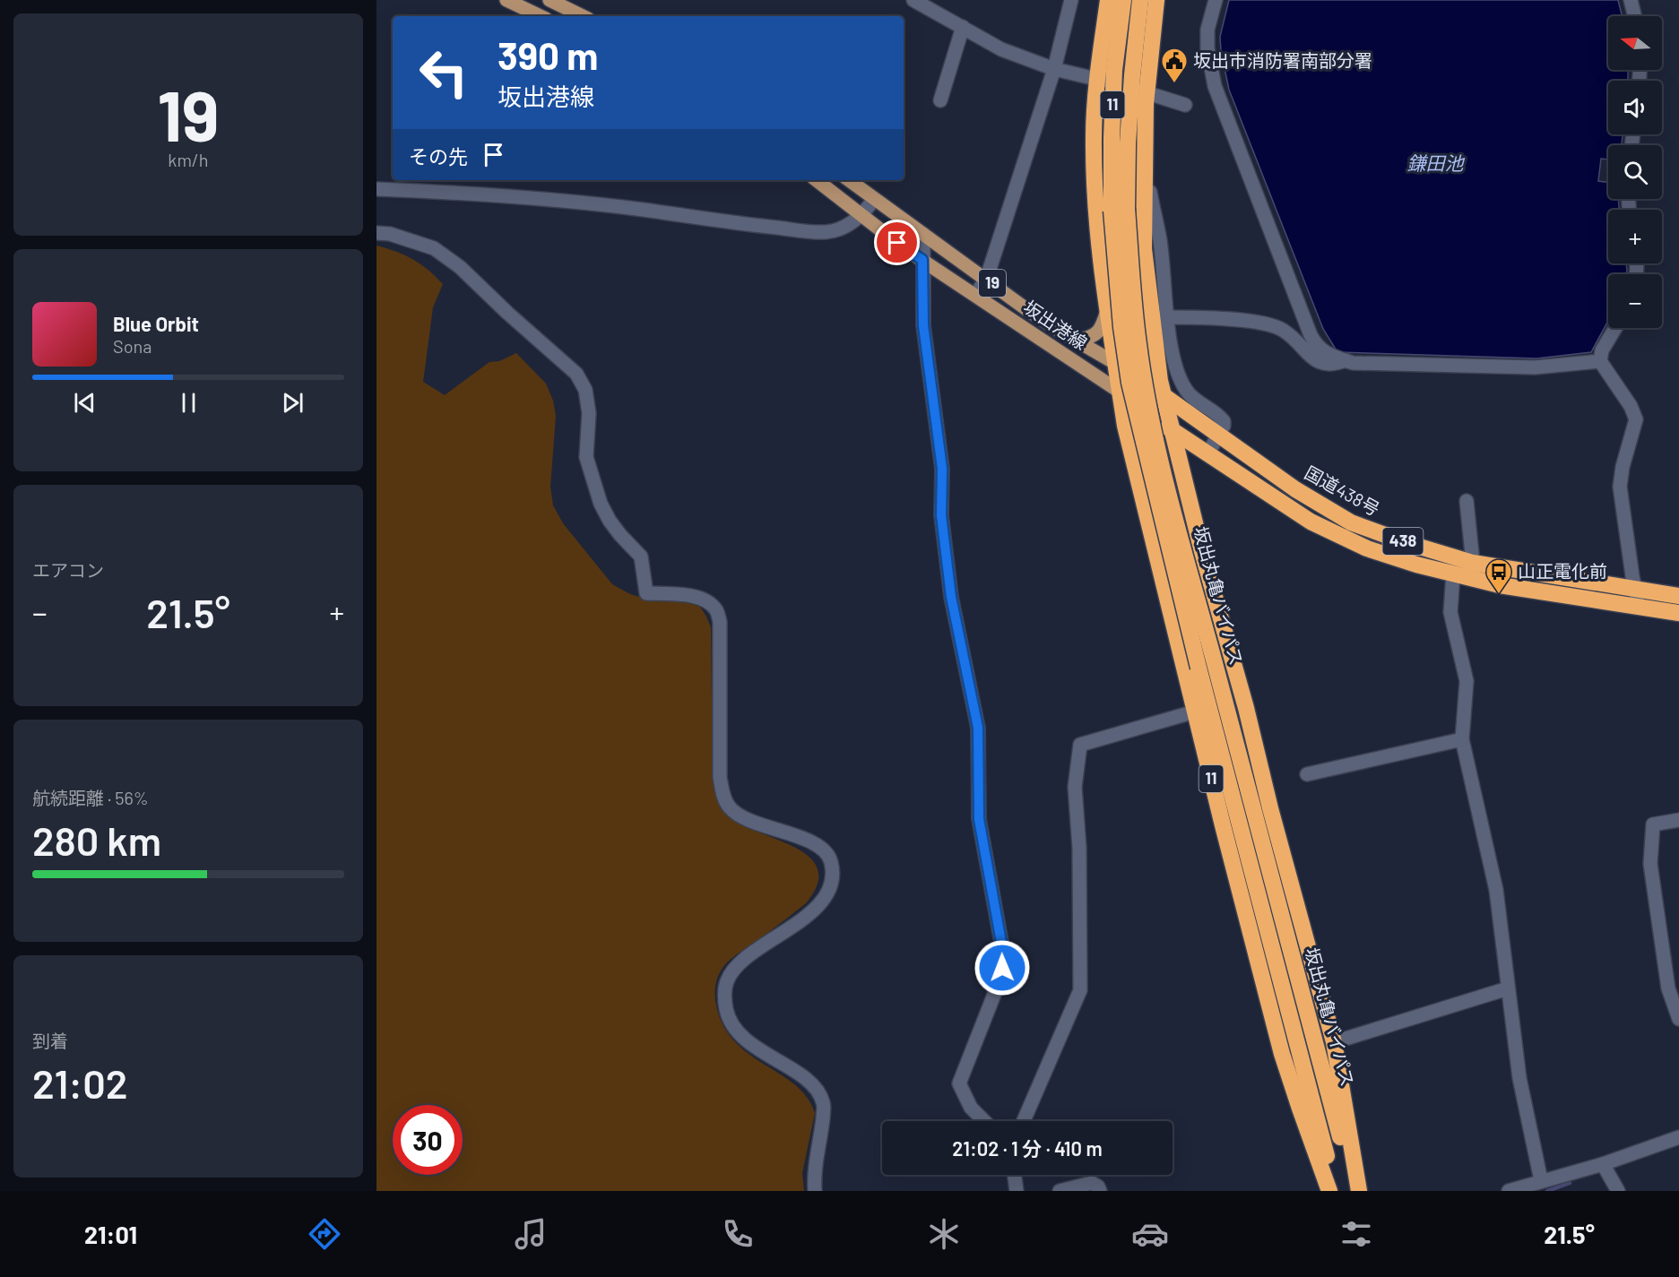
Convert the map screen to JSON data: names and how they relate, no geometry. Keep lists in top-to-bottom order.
{
  "streets": {
    "highway": [
      "11",
      "国道438号",
      "438",
      "坂出丸亀バイパス"
    ],
    "main road": ["19", "坂出港線"]
  },
  "crossings": [
    ["11", "坂出港線"],
    ["11", "国道438号"],
    ["11", "438"],
    ["坂出港線", "国道438号"],
    ["坂出港線", "438"]
  ],
  "water": ["鎌田池"],
  "places": {
    "public building": ["坂出市消防署南部分署"],
    "bus stop": ["山正電化前"]
  },
  "north": "left",
  "page": {
    "tile": [
      ["19", "km/h"],
      "エアコン",
      ["航続距離 · 56%", "280 km"],
      ["到着", "21:02"]
    ],
    "map_buttons": ["+", "−"],
    "turn": ["390 m", "坂出港線"],
    "then": "その先",
    "song": ["Blue Orbit", "Sona"],
    "heat": ["−", "21.5°", "+"],
    "limit": "30",
    "trip": "21:02 · 1 分 · 410 m",
    "tabs": ["21:01", "21.5°"]
  }
}
